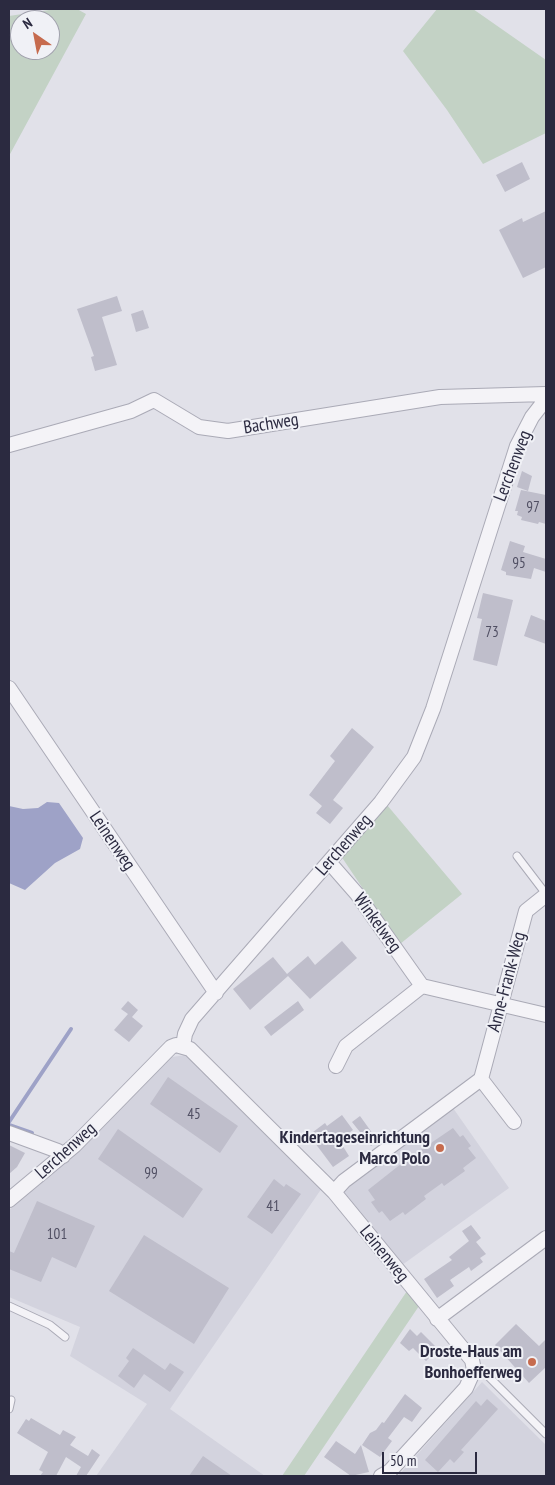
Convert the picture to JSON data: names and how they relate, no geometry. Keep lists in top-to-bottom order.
{
  "streets": {
    "street": [
      "Bachweg",
      "Lerchenweg",
      "Leinenweg",
      "Winkelweg",
      "Anne-Frank-Weg"
    ]
  },
  "crossings": [
    ["Lerchenweg", "Leinenweg"],
    ["Lerchenweg", "Winkelweg"]
  ],
  "places": ["Kindertageseinrichtung Marco Polo", "Droste-Haus am Bonhoefferweg"],
  "house_numbers": [
    "97",
    "95",
    "73",
    "45",
    "99",
    "41",
    "101"
  ],
  "scale_bar": "50 m",
  "north": "top left"
}
